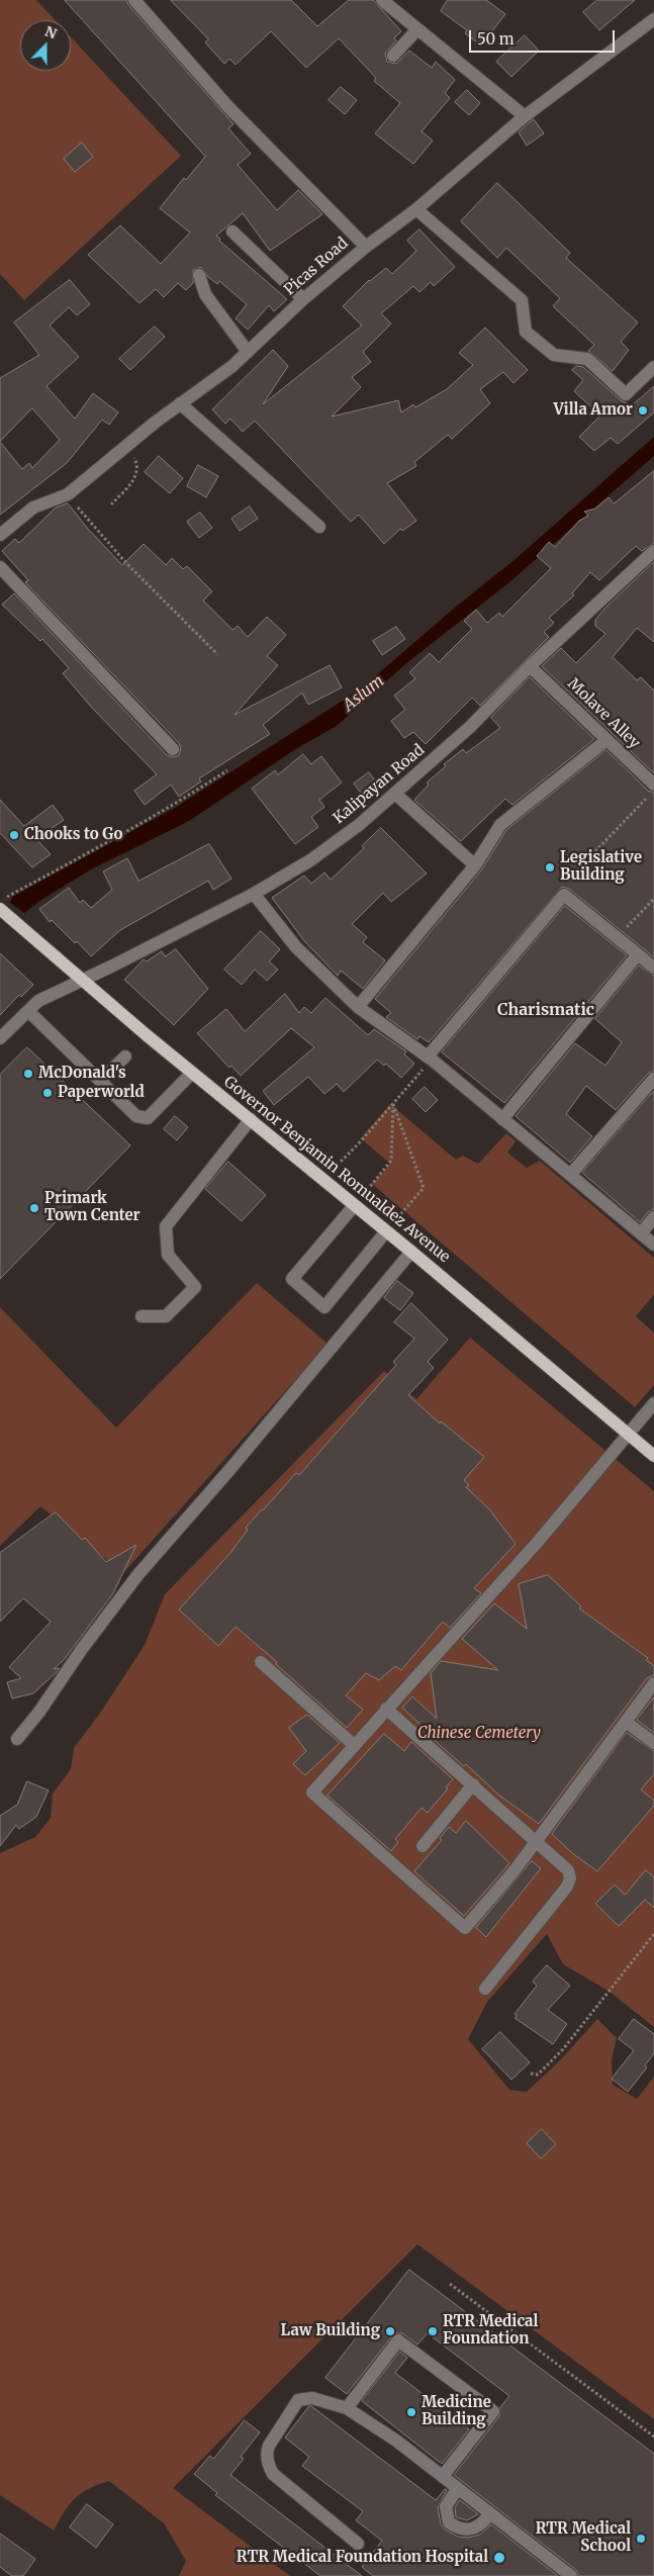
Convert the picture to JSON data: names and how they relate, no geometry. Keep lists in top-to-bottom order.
{
  "streets": {
    "main road": ["Governor Benjamin Romualdez Avenue"],
    "street": ["Picas Road", "Molave Alley", "Kalipayan Road"]
  },
  "crossings": [
    ["Molave Alley", "Kalipayan Road"],
    ["Kalipayan Road", "Governor Benjamin Romualdez Avenue"]
  ],
  "districts": ["Charismatic"],
  "water": ["Aslum"],
  "parks": ["Chinese Cemetery"],
  "places": [
    "Villa Amor",
    "Chooks to Go",
    "Legislative Building",
    "McDonald's",
    "Paperworld",
    "Primark Town Center",
    "Law Building",
    "RTR Medical Foundation",
    "Medicine Building",
    "RTR Medical School",
    "RTR Medical Foundation Hospital"
  ],
  "scale_bar": "50 m",
  "north": "top"
}
